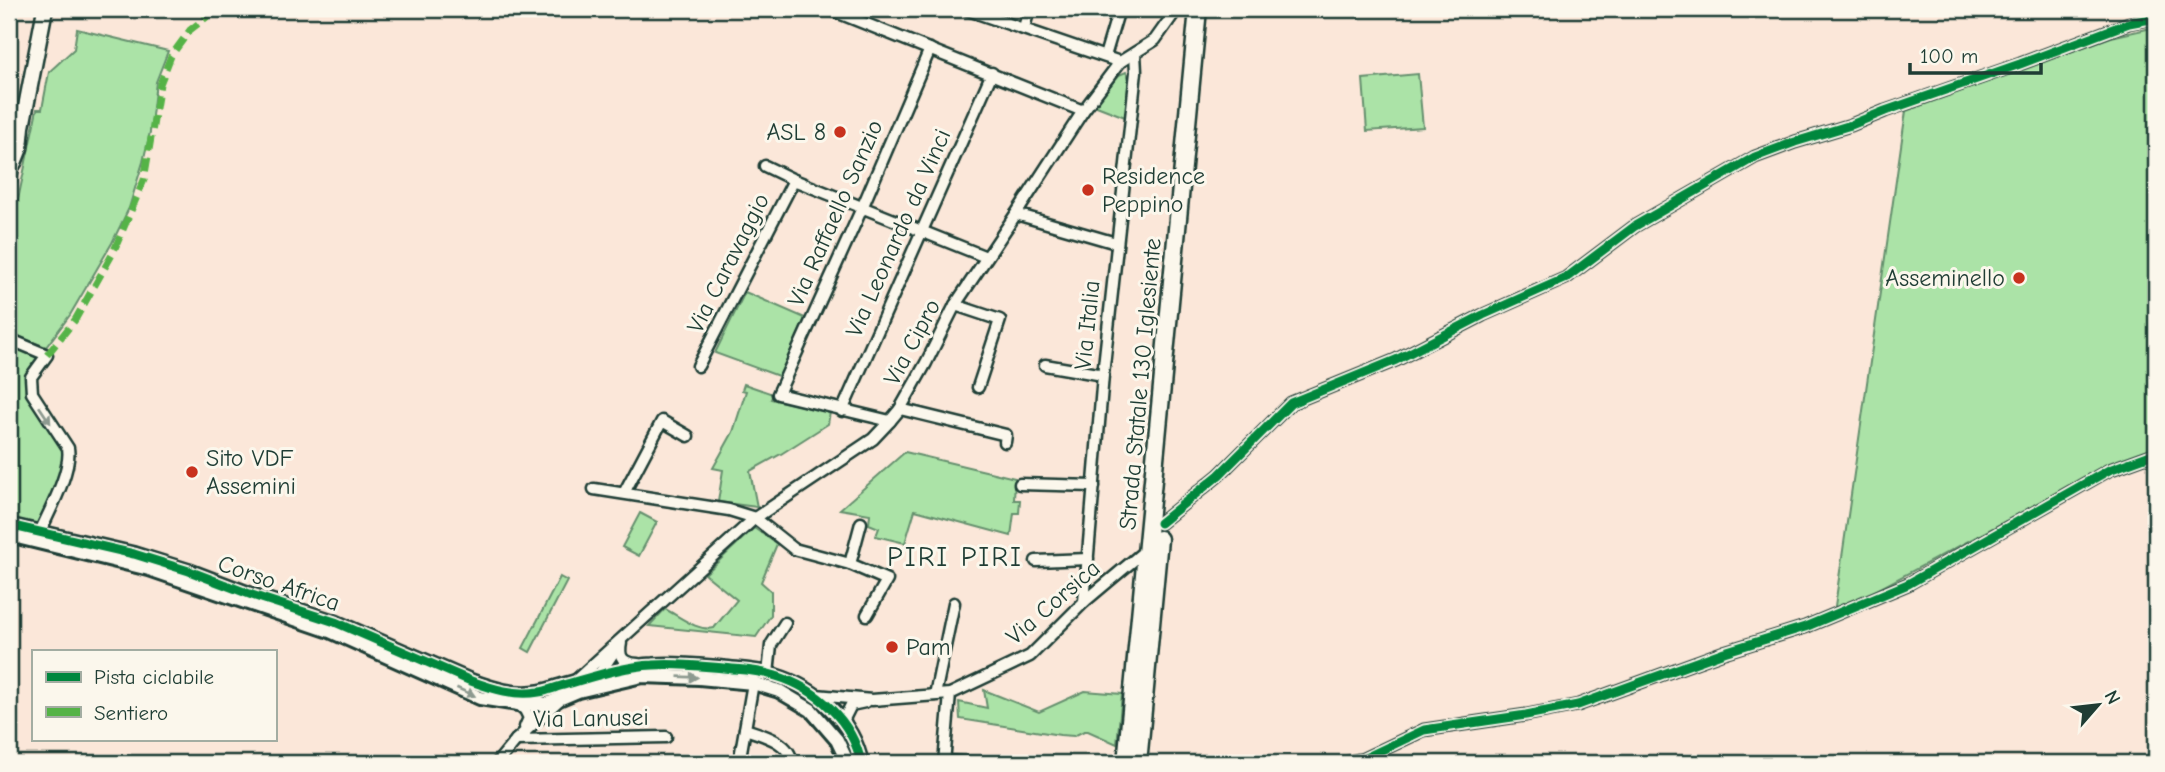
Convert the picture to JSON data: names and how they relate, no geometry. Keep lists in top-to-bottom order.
{
  "streets": {
    "main road": ["Strada Statale 130 Iglesiente"],
    "street": [
      "Via Raffaello Sanzio",
      "Via Leonardo da Vinci",
      "Via Caravaggio",
      "Via Italia",
      "Via Cipro",
      "Corso Africa",
      "Via Corsica",
      "Via Lanusei"
    ]
  },
  "crossings": [
    ["Via Raffaello Sanzio", "Via Leonardo da Vinci"],
    ["Via Italia", "Via Cipro"],
    ["Via Italia", "Via Corsica"],
    ["Via Cipro", "Corso Africa"],
    ["Strada Statale 130 Iglesiente", "Via Corsica"],
    ["Corso Africa", "Via Corsica"]
  ],
  "districts": ["PIRI PIRI"],
  "places": [
    "ASL 8",
    "Residence Peppino",
    "Asseminello",
    "Sito VDF Assemini",
    "Pam"
  ],
  "legend": ["Pista ciclabile", "Sentiero"],
  "scale_bar": "100 m",
  "north": "top right"
}
